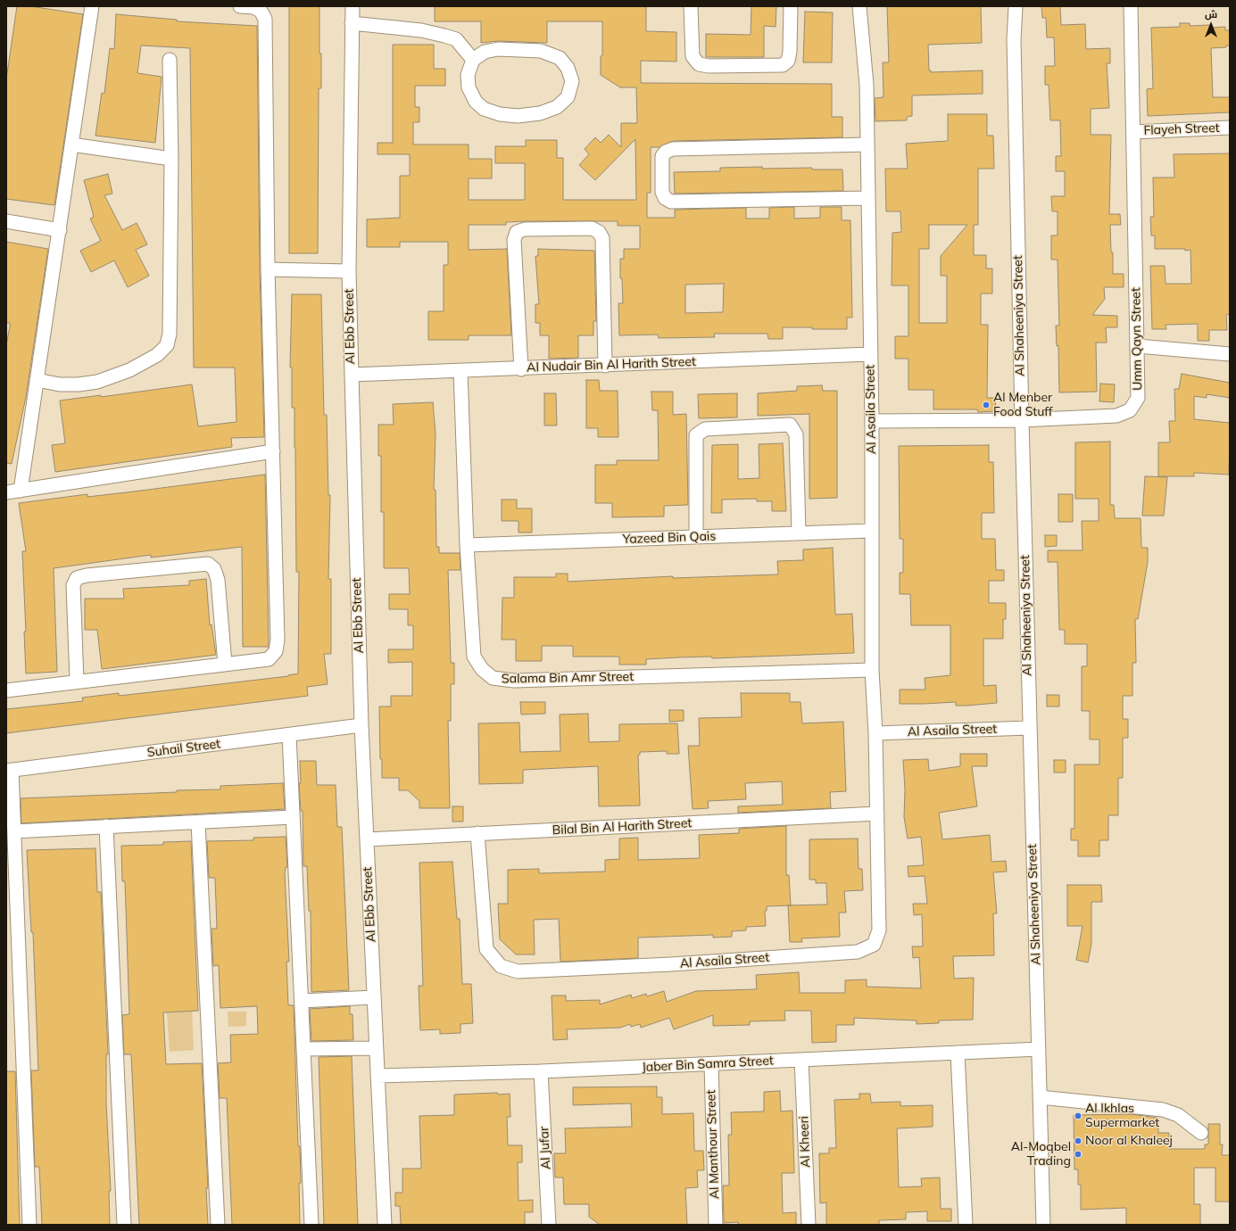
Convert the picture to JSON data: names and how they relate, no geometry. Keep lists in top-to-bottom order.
{
  "streets": {
    "street": [
      "Flayeh Street",
      "Al Shaheeniya Street",
      "Al Ebb Street",
      "Umm Qayn Street",
      "Al Nudair Bin Al Harith Street",
      "Al Asaila Street",
      "Yazeed Bin Qais",
      "Salama Bin Amr Street",
      "Suhail Street",
      "Bilal Bin Al Harith Street",
      "Jaber Bin Samra Street",
      "Al Kheeri",
      "Al Manthour Street",
      "Al Jufar"
    ]
  },
  "crossings": [
    ["Flayeh Street", "Umm Qayn Street"],
    ["Al Shaheeniya Street", "Umm Qayn Street"],
    ["Al Shaheeniya Street", "Al Asaila Street"],
    ["Al Shaheeniya Street", "Jaber Bin Samra Street"],
    ["Al Ebb Street", "Al Nudair Bin Al Harith Street"],
    ["Al Ebb Street", "Suhail Street"],
    ["Al Ebb Street", "Bilal Bin Al Harith Street"],
    ["Al Ebb Street", "Jaber Bin Samra Street"],
    ["Umm Qayn Street", "Al Asaila Street"],
    ["Al Nudair Bin Al Harith Street", "Al Asaila Street"],
    ["Al Nudair Bin Al Harith Street", "Salama Bin Amr Street"],
    ["Al Asaila Street", "Yazeed Bin Qais"],
    ["Al Asaila Street", "Salama Bin Amr Street"],
    ["Al Asaila Street", "Bilal Bin Al Harith Street"],
    ["Yazeed Bin Qais", "Salama Bin Amr Street"],
    ["Jaber Bin Samra Street", "Al Kheeri"],
    ["Jaber Bin Samra Street", "Al Manthour Street"],
    ["Jaber Bin Samra Street", "Al Jufar"]
  ],
  "places": [
    "Al Menber Food Stuff",
    "Al Ikhlas Supermarket",
    "Noor al Khaleej",
    "Al-Moqbel Trading"
  ],
  "north": "top"
}
